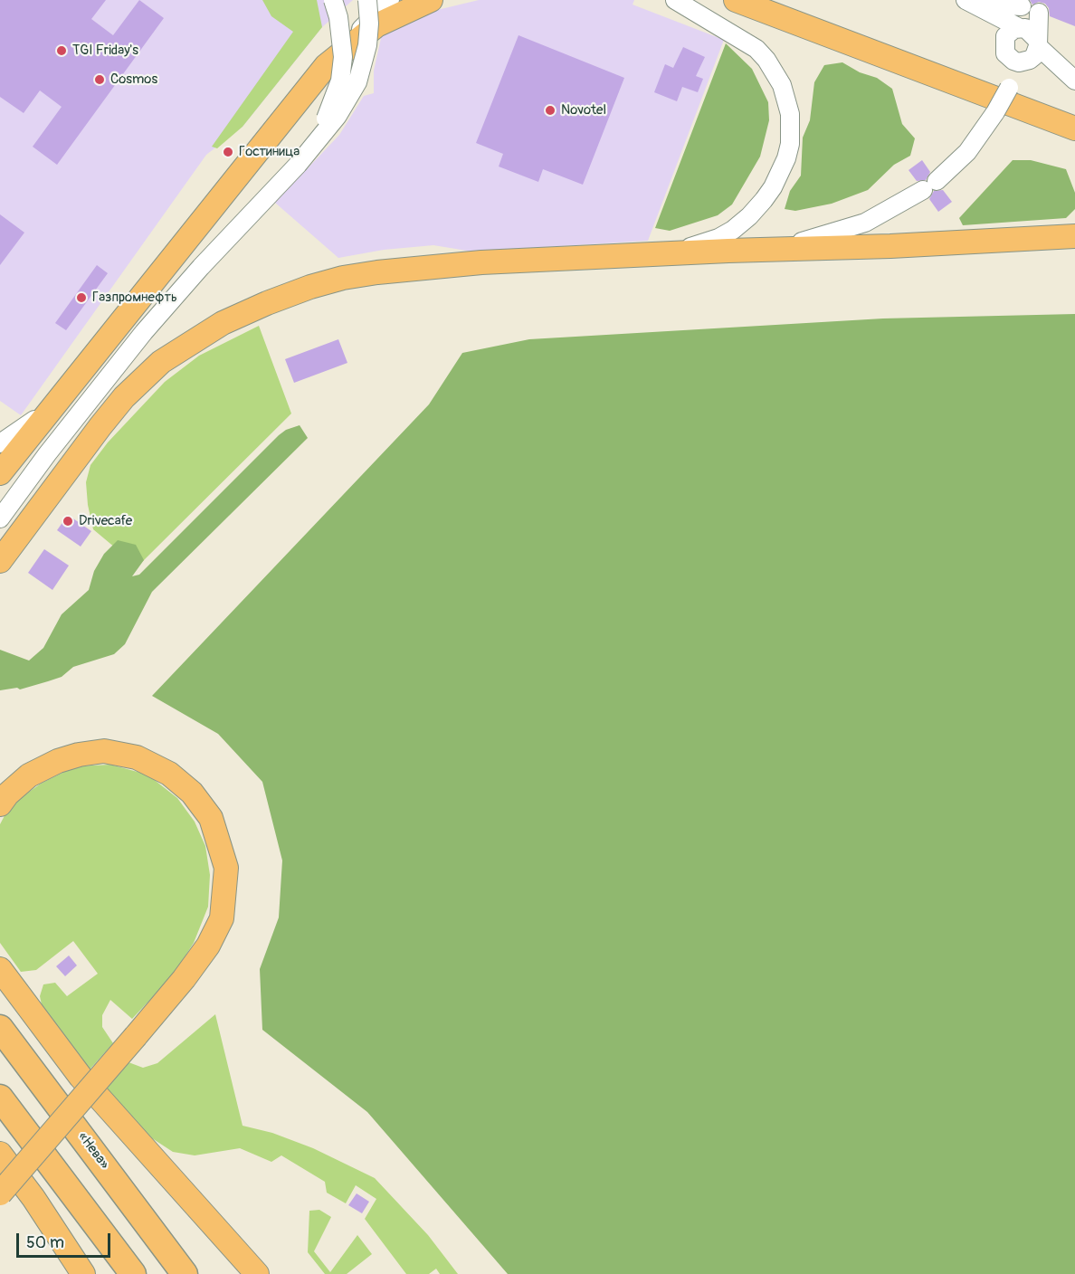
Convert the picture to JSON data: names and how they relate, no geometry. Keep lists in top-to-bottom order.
{
  "streets": {
    "highway": ["«Нева»"]
  },
  "places": [
    "TGI Friday's",
    "Cosmos",
    "Novotel",
    "Гостиница",
    "Газпромнефть",
    "Drivecafe"
  ],
  "scale_bar": "50 m"
}
